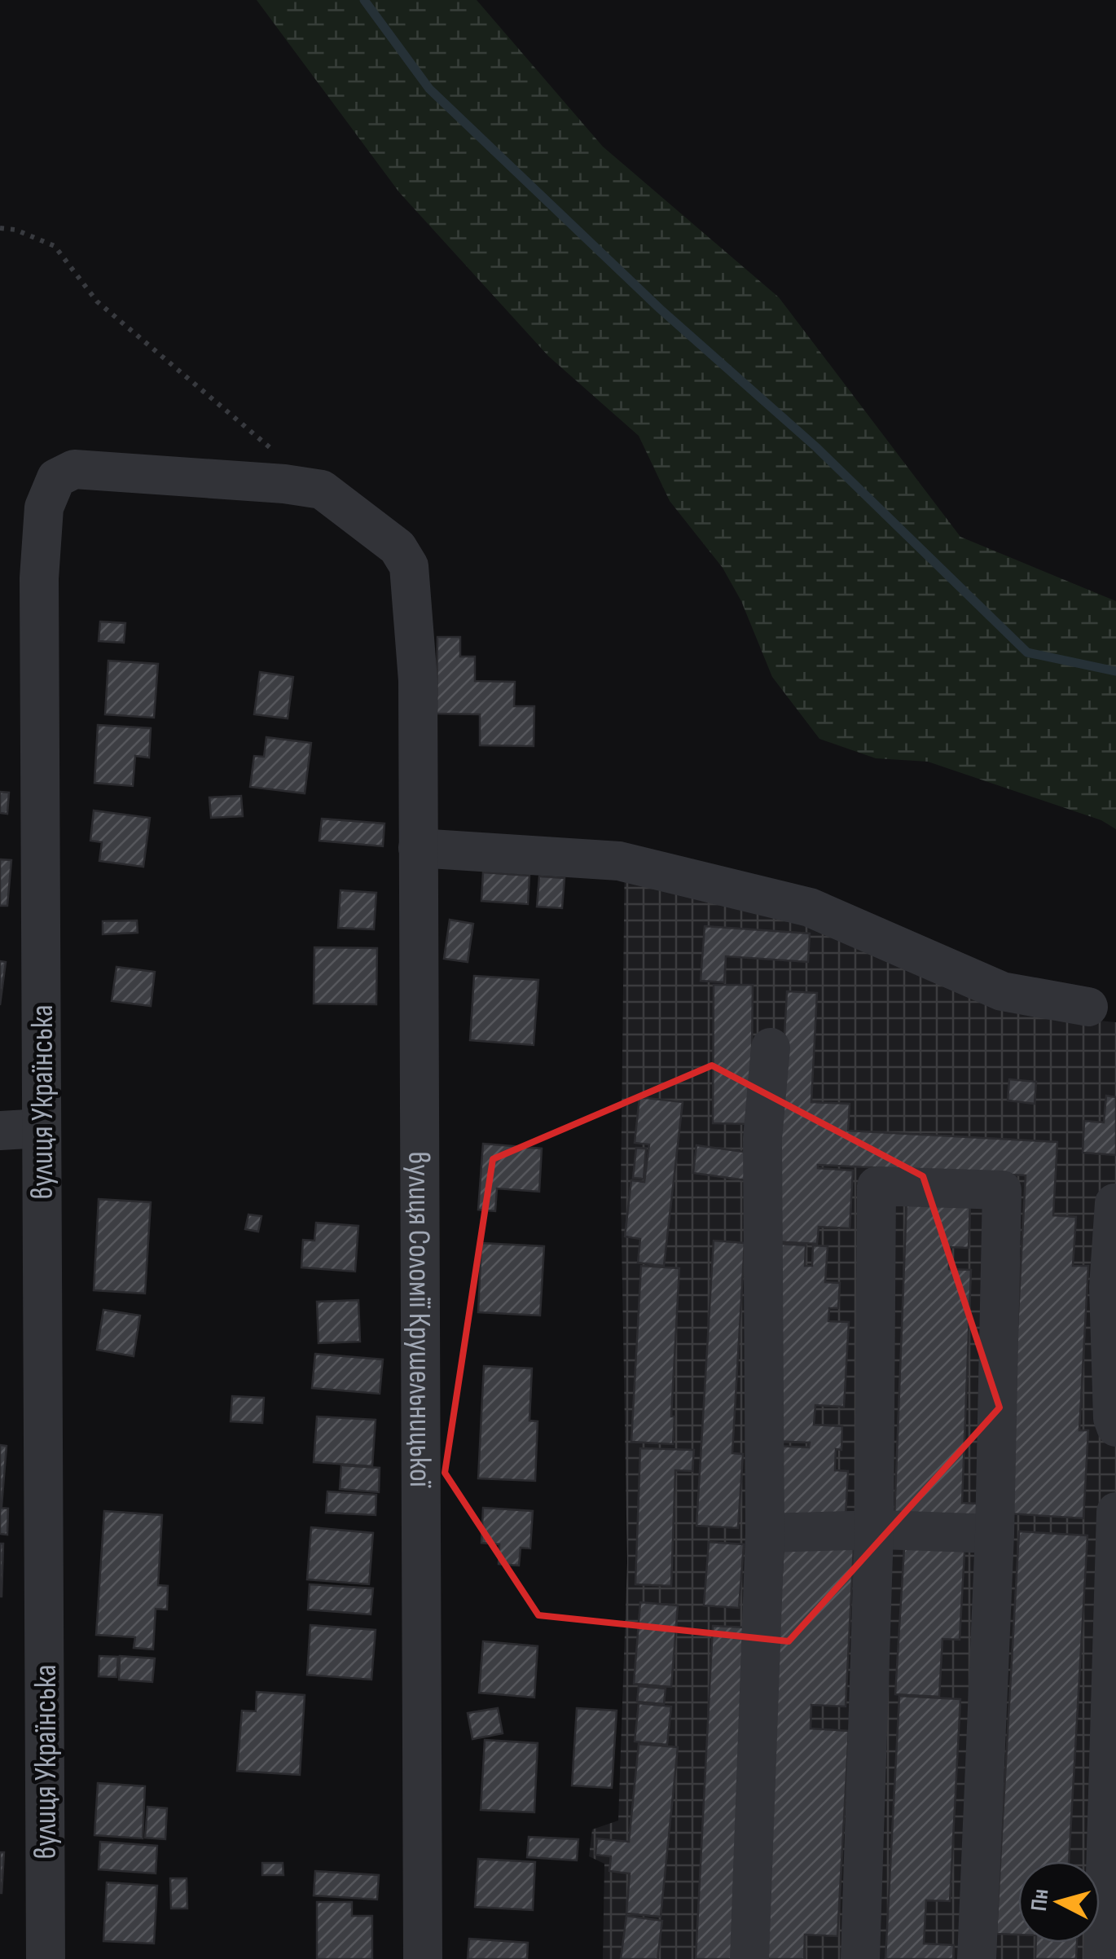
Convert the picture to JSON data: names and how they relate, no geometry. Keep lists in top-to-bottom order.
{
  "streets": {
    "street": ["вулиця Українська", "вулиця Соломії Крушельницької"]
  },
  "crossings": [
    ["вулиця Українська", "вулиця Соломії Крушельницької"]
  ],
  "north": "left"
}
